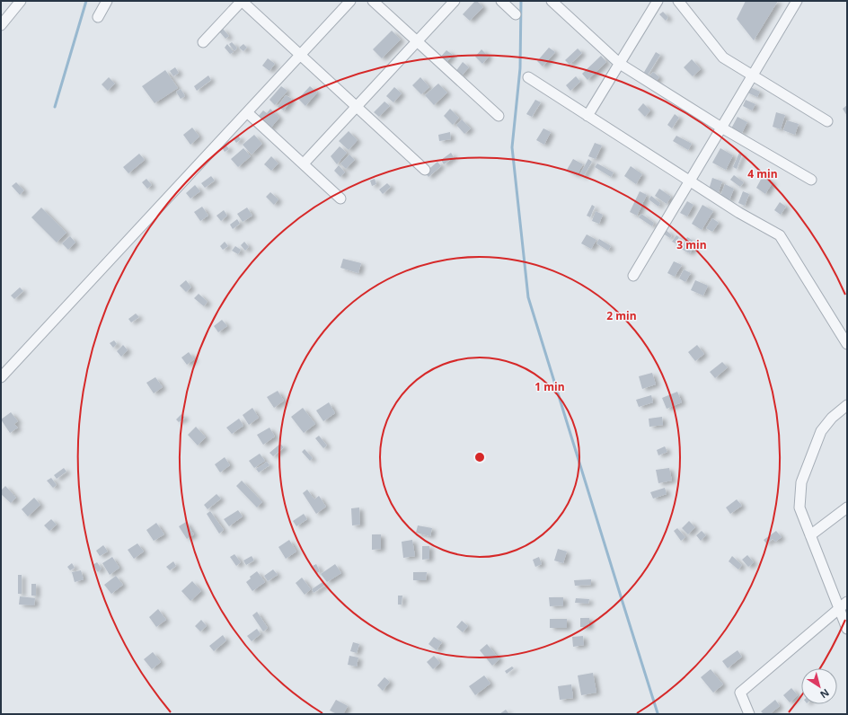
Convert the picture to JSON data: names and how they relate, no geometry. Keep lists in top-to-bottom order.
{
  "north": "bottom right",
  "rings": [
    "4 min",
    "3 min",
    "2 min",
    "1 min"
  ]
}
